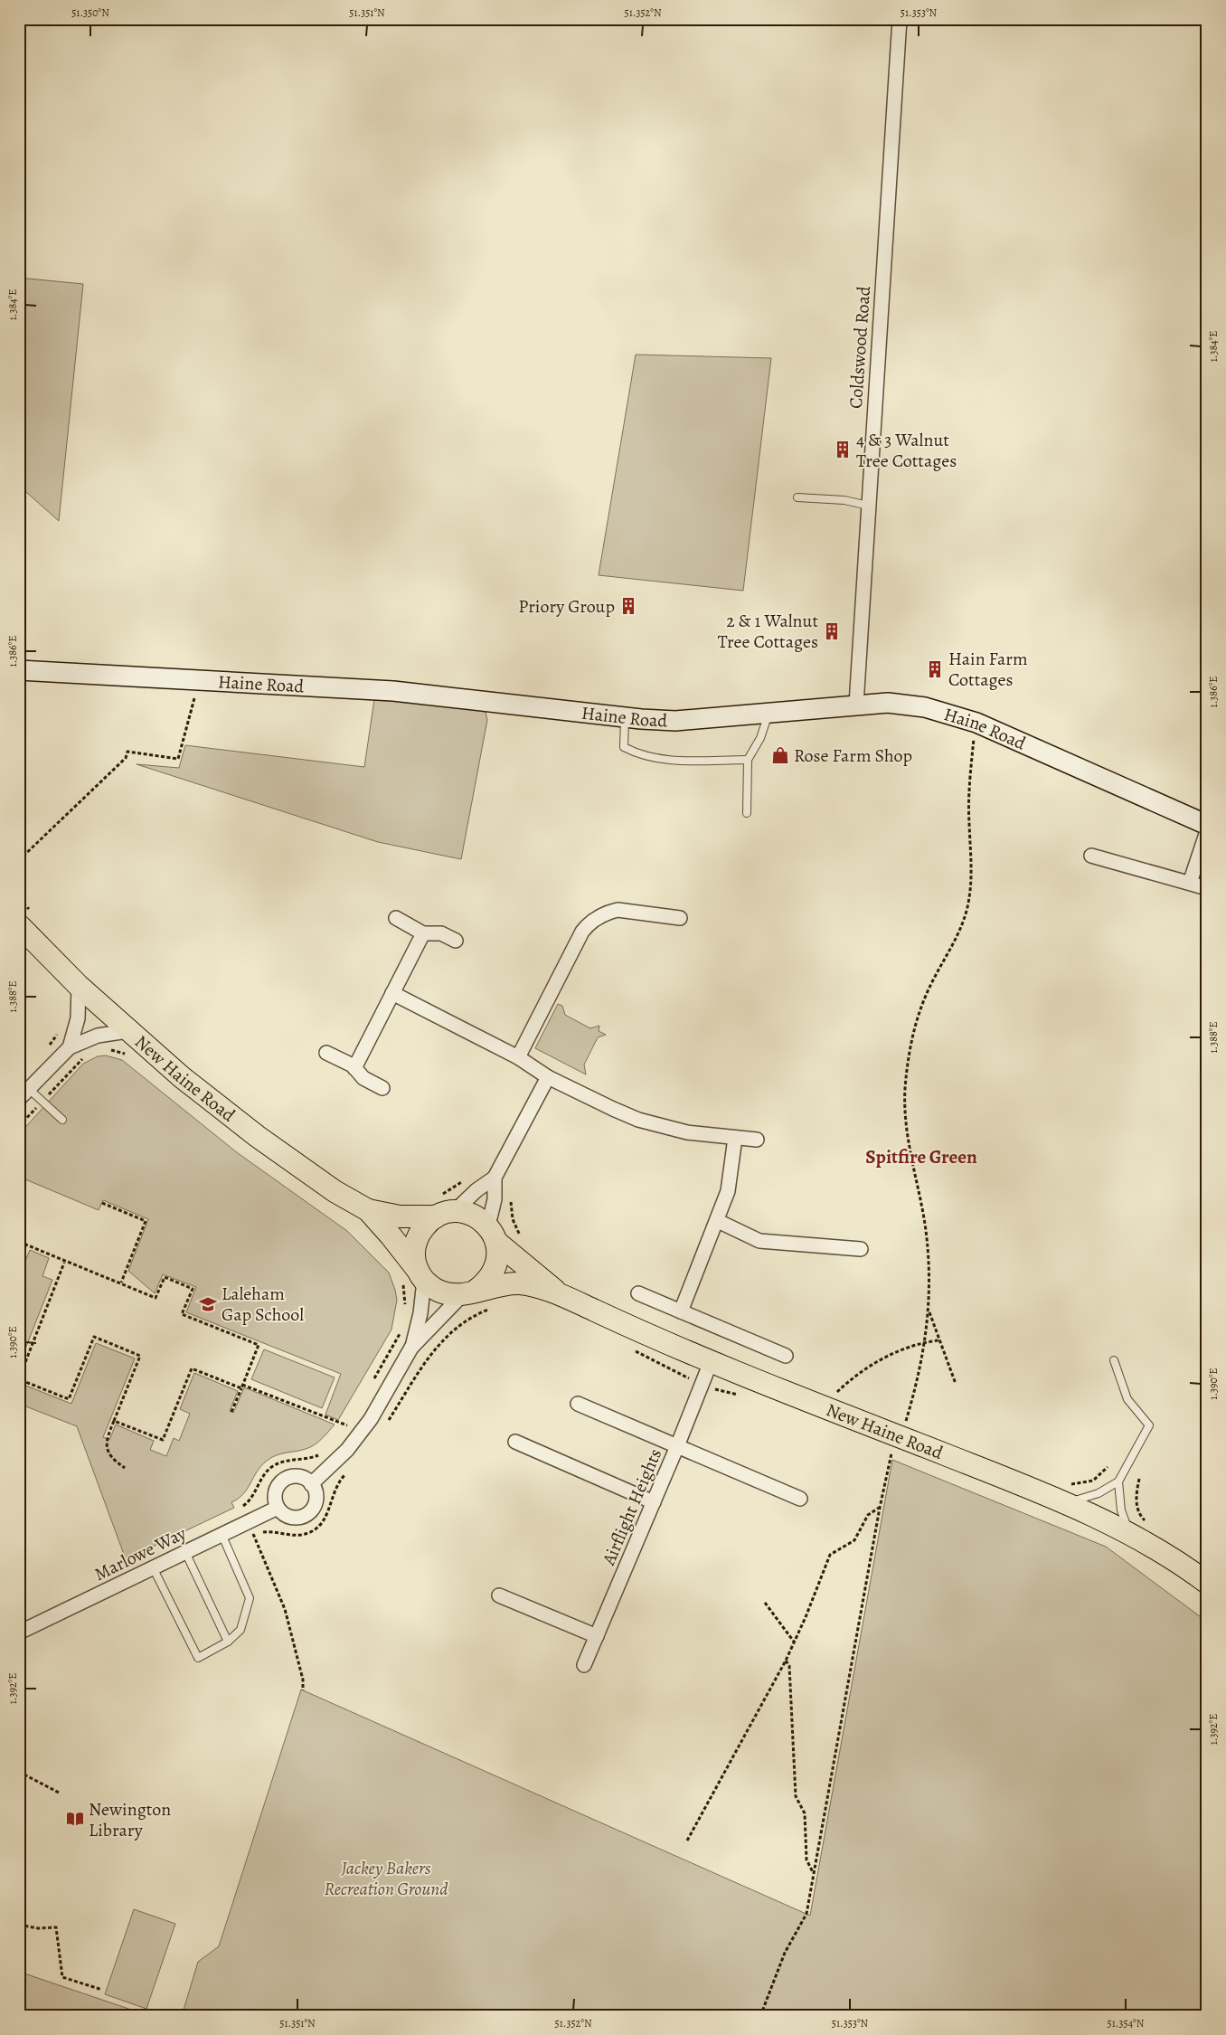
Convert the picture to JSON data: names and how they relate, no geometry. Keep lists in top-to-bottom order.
{
  "streets": {
    "main road": ["New Haine Road"],
    "street": [
      "Coldswood Road",
      "Haine Road",
      "Airflight Heights",
      "Marlowe Way"
    ]
  },
  "crossings": [
    ["Coldswood Road", "Haine Road"],
    ["New Haine Road", "Airflight Heights"]
  ],
  "districts": ["Spitfire Green"],
  "parks": ["Jackey Bakers Recreation Ground"],
  "places": {
    "building": [
      "4 & 3 Walnut Tree Cottages",
      "Priory Group",
      "2 & 1 Walnut Tree Cottages",
      "Hain Farm Cottages"
    ],
    "shop": ["Rose Farm Shop"],
    "school or university": ["Laleham Gap School"],
    "library": ["Newington Library"]
  },
  "coordinates": [
    "51.350°N",
    "51.351°N",
    "51.352°N",
    "51.353°N",
    "1.384°E",
    "1.386°E",
    "1.388°E",
    "1.390°E",
    "1.392°E",
    "51.354°N"
  ]
}
